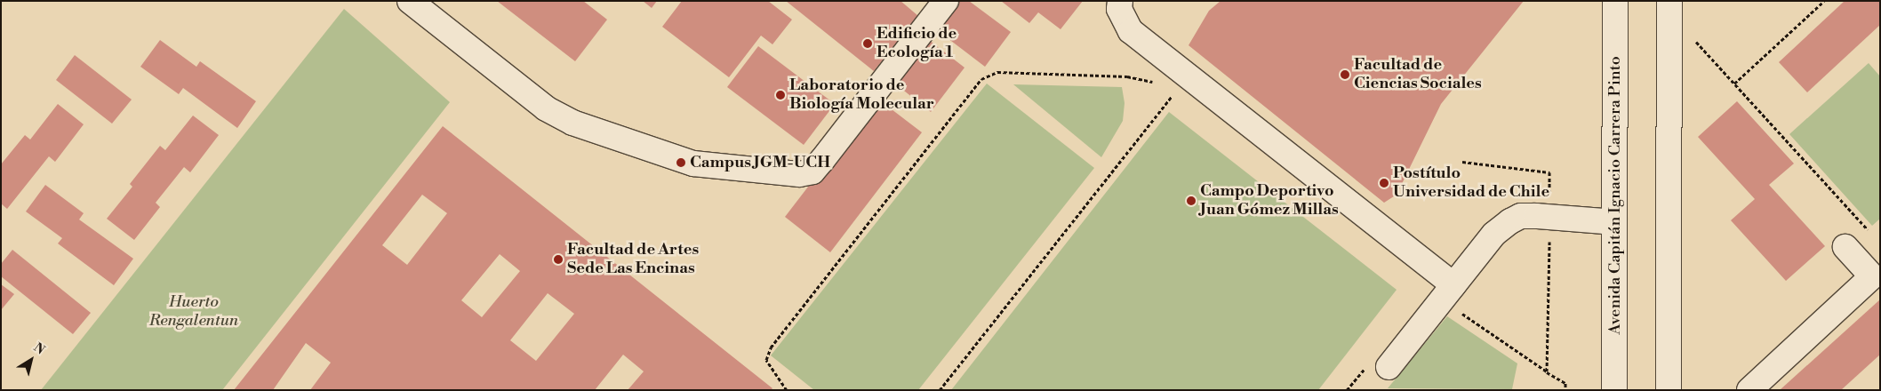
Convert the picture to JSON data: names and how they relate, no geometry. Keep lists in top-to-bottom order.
{
  "streets": {
    "street": ["Avenida Capitán Ignacio Carrera Pinto"]
  },
  "parks": ["Huerto Rengalentun"],
  "places": [
    "Edificio de Ecología 1",
    "Facultad de Ciencias Sociales",
    "Laboratorio de Biología Molecular",
    "Campus JGM-UCH",
    "Postítulo Universidad de Chile",
    "Campo Deportivo Juan Gómez Millas",
    "Facultad de Artes Sede Las Encinas"
  ],
  "north": "top right"
}
